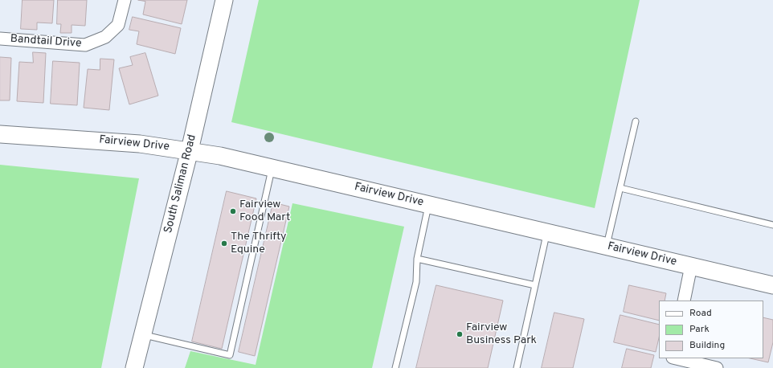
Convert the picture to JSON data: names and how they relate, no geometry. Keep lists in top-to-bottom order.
{
  "streets": {
    "main road": ["Fairview Drive", "South Saliman Road"],
    "street": ["Bandtail Drive"]
  },
  "crossings": [
    ["Fairview Drive", "South Saliman Road"]
  ],
  "places": ["Fairview Food Mart", "The Thrifty Equine", "Fairview Business Park"],
  "legend": ["Road", "Park", "Building"]
}
